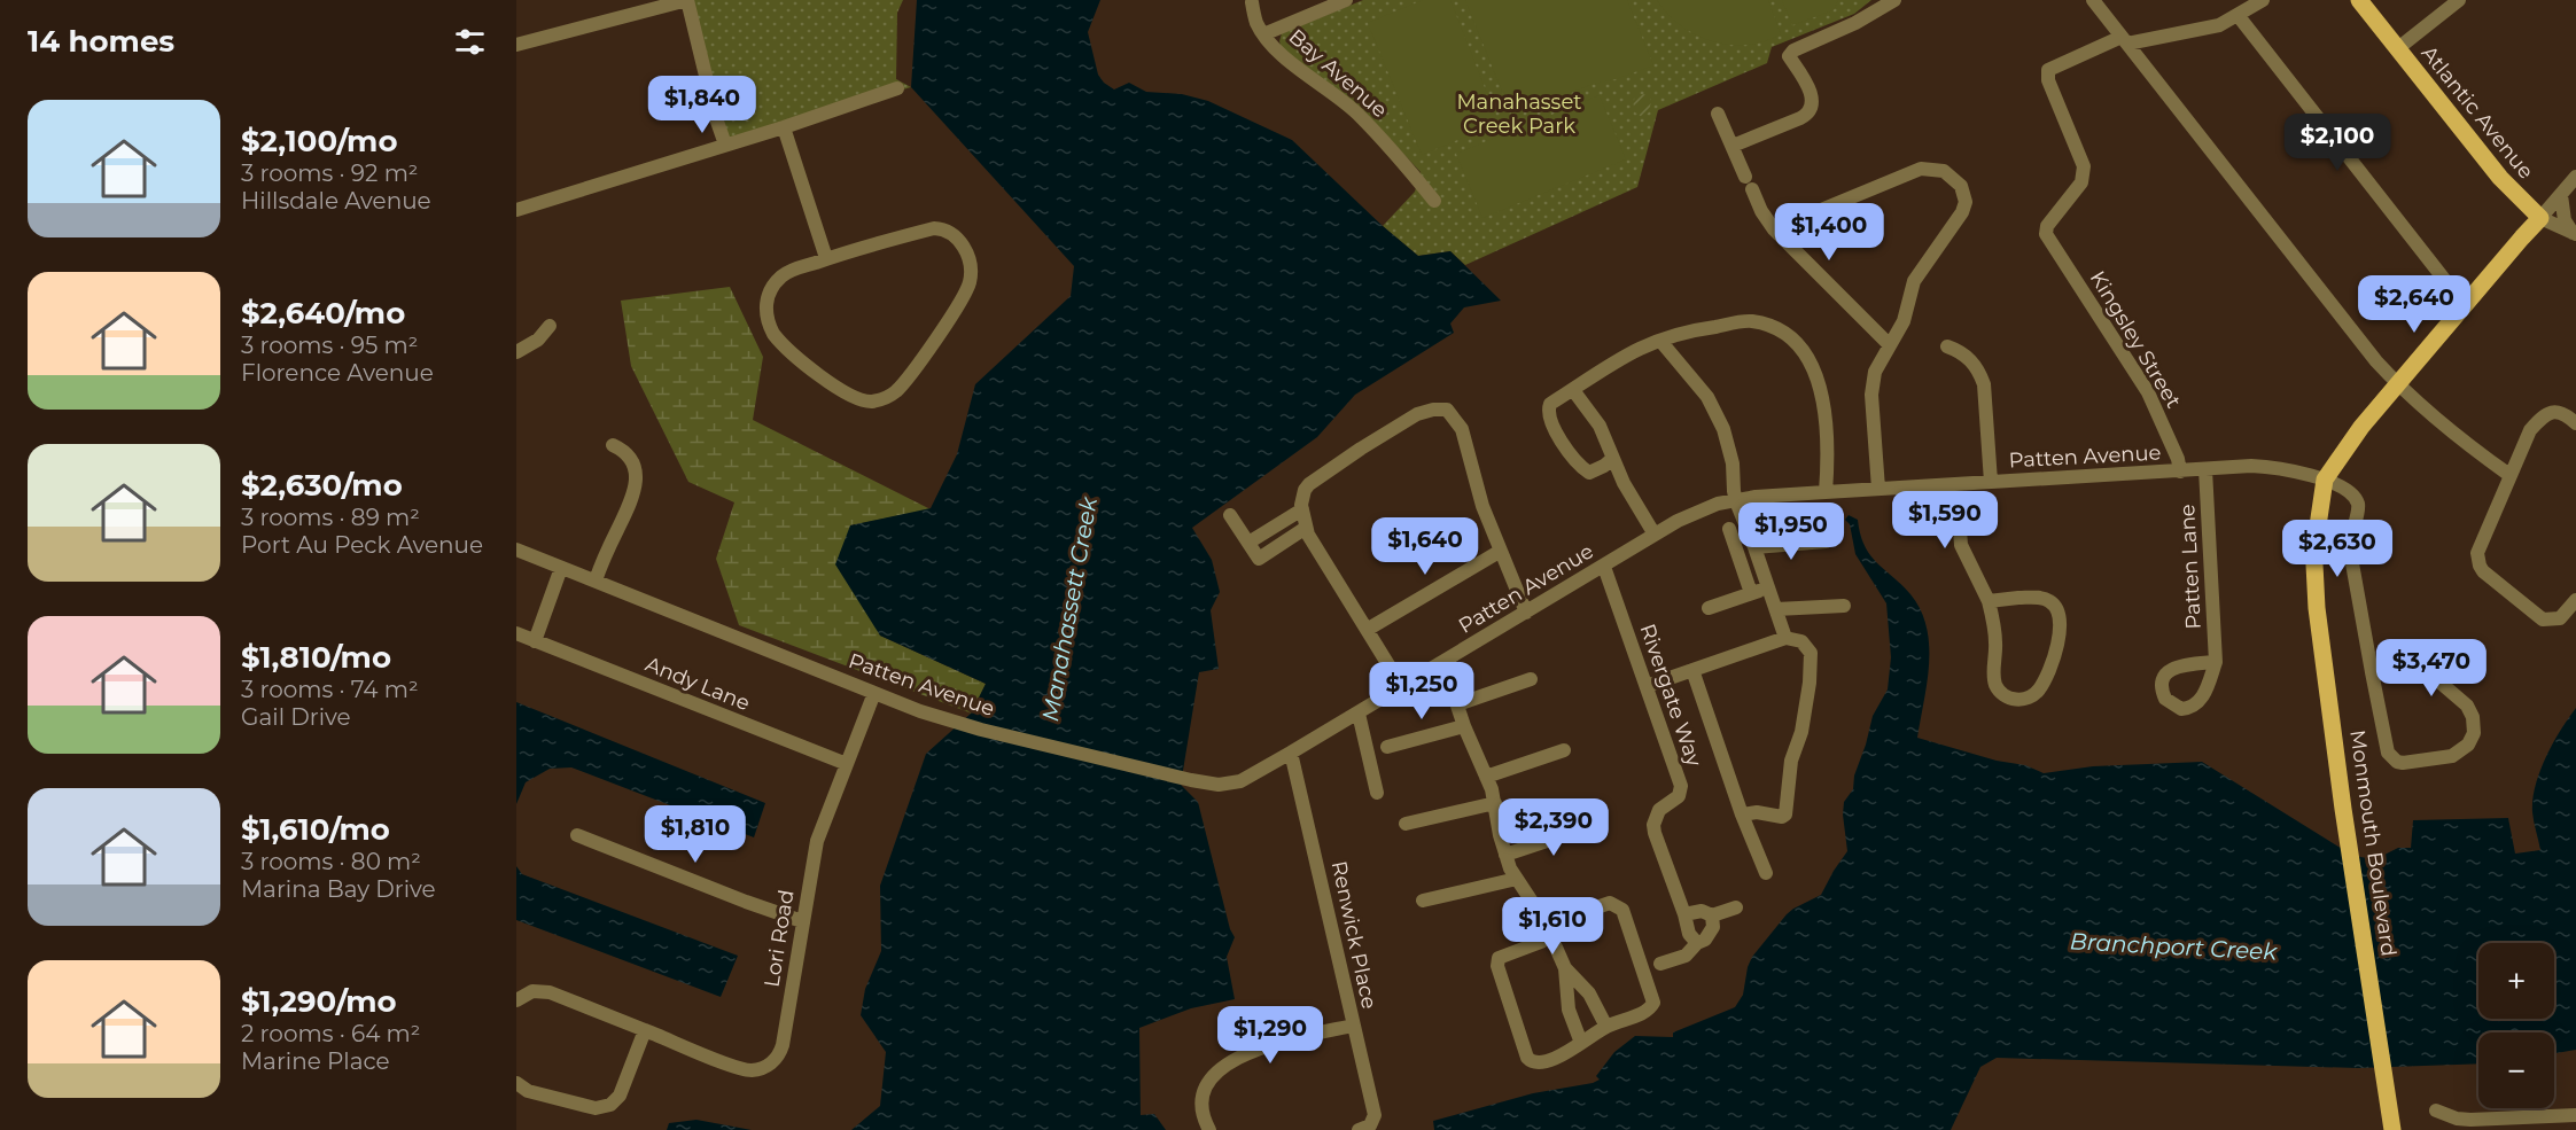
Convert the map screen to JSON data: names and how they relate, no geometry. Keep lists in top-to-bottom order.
{
  "streets": {
    "main road": ["Atlantic Avenue", "Monmouth Boulevard"],
    "street": [
      "Bay Avenue",
      "Kingsley Street",
      "Patten Avenue",
      "Patten Lane",
      "Andy Lane",
      "Rivergate Way",
      "Renwick Place",
      "Lori Road"
    ]
  },
  "crossings": [
    ["Kingsley Street", "Patten Avenue"],
    ["Patten Avenue", "Patten Lane"],
    ["Patten Avenue", "Rivergate Way"],
    ["Patten Avenue", "Monmouth Boulevard"],
    ["Patten Avenue", "Renwick Place"],
    ["Patten Avenue", "Lori Road"],
    ["Andy Lane", "Lori Road"]
  ],
  "water": ["Manahassett Creek", "Branchport Creek"],
  "parks": ["Manahasset Creek Park"],
  "page": {
    "heading": "14 homes",
    "price": [
      "$1,840",
      "$2,100",
      "$1,400",
      "$2,640",
      "$1,590",
      "$1,950",
      "$1,640",
      "$2,630",
      "$3,470",
      "$1,250",
      "$2,390",
      "$1,810",
      "$1,610",
      "$1,290"
    ],
    "list": [
      {
        "name": "$2,100/mo",
        "note": "3 rooms · 92 m² · Hillsdale Avenue"
      },
      {
        "name": "$2,640/mo",
        "note": "3 rooms · 95 m² · Florence Avenue"
      },
      {
        "name": "$2,630/mo",
        "note": "3 rooms · 89 m² · Port Au Peck Avenue"
      },
      {
        "name": "$1,810/mo",
        "note": "3 rooms · 74 m² · Gail Drive"
      },
      {
        "name": "$1,610/mo",
        "note": "3 rooms · 80 m² · Marina Bay Drive"
      },
      {
        "name": "$1,290/mo",
        "note": "2 rooms · 64 m² · Marine Place"
      }
    ],
    "map_buttons": ["+", "−"]
  }
}
